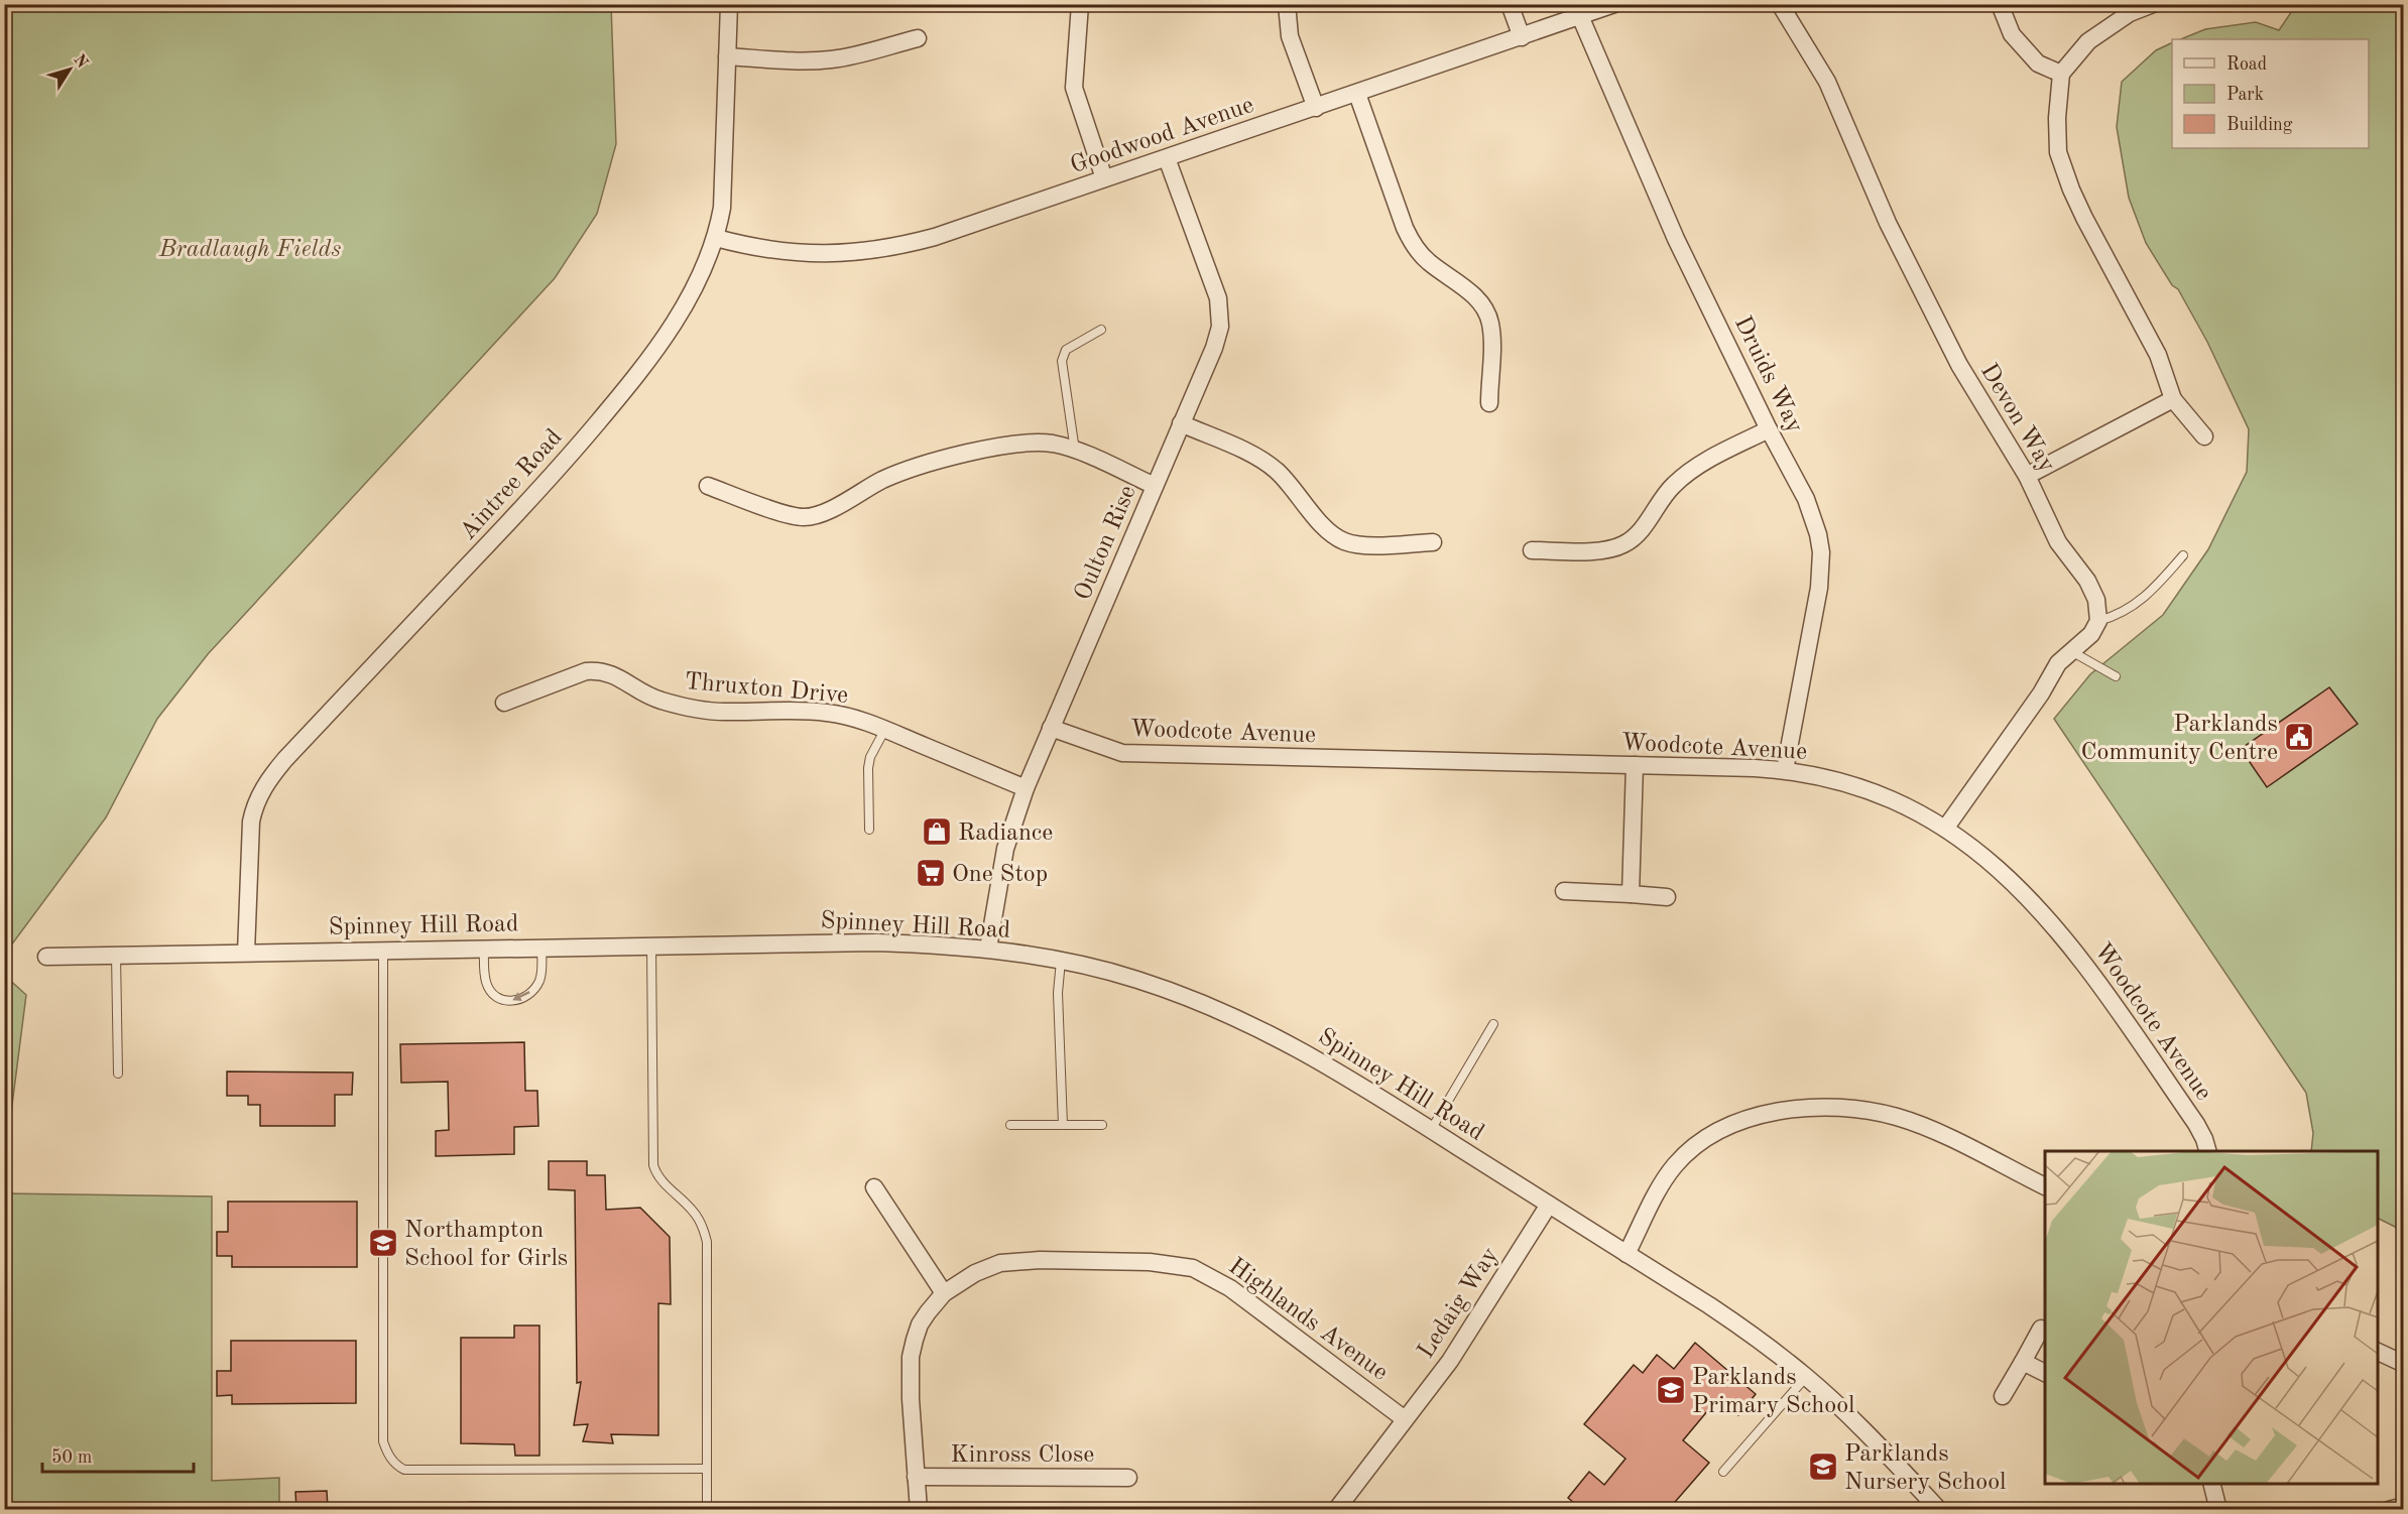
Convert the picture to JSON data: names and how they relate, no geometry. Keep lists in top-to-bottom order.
{
  "streets": {
    "street": [
      "Goodwood Avenue",
      "Druids Way",
      "Devon Way",
      "Aintree Road",
      "Oulton Rise",
      "Thruxton Drive",
      "Woodcote Avenue",
      "Spinney Hill Road",
      "Ledaig Way",
      "Highlands Avenue",
      "Kinross Close"
    ]
  },
  "crossings": [
    ["Goodwood Avenue", "Druids Way"],
    ["Goodwood Avenue", "Aintree Road"],
    ["Goodwood Avenue", "Oulton Rise"],
    ["Druids Way", "Woodcote Avenue"],
    ["Aintree Road", "Spinney Hill Road"],
    ["Oulton Rise", "Thruxton Drive"],
    ["Oulton Rise", "Woodcote Avenue"],
    ["Oulton Rise", "Spinney Hill Road"],
    ["Spinney Hill Road", "Ledaig Way"],
    ["Ledaig Way", "Highlands Avenue"],
    ["Highlands Avenue", "Kinross Close"]
  ],
  "parks": ["Bradlaugh Fields"],
  "places": {
    "public building": ["Parklands Community Centre"],
    "shop": ["Radiance"],
    "supermarket": ["One Stop"],
    "school or university": ["Northampton School for Girls", "Parklands Primary School", "Parklands Nursery School"]
  },
  "legend": ["Road", "Park", "Building"],
  "scale_bar": "50 m",
  "north": "top right"
}
